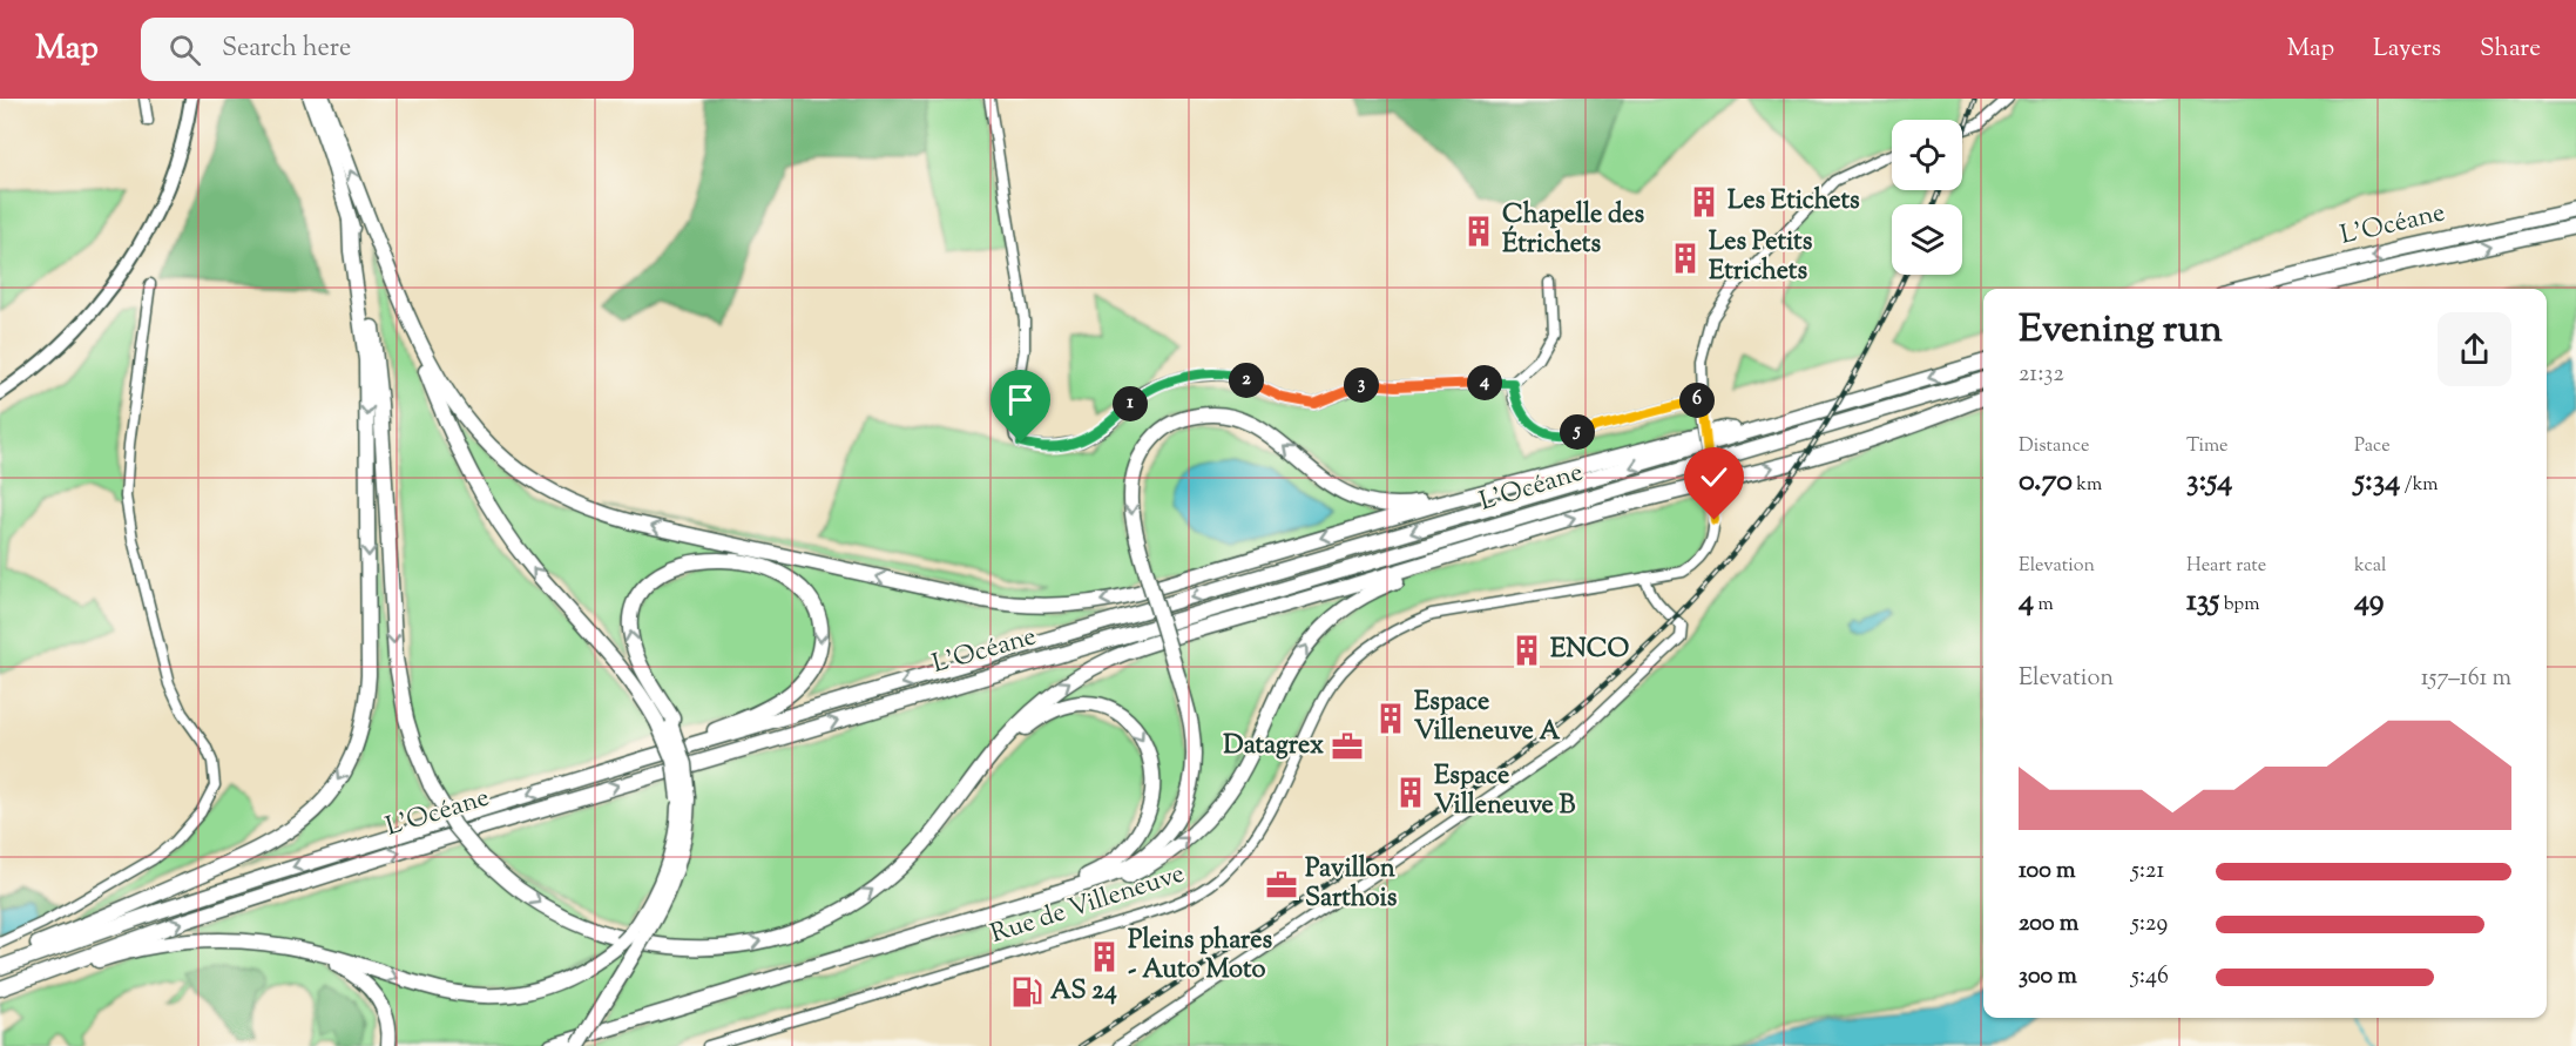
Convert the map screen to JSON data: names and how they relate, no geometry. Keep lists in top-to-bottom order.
{
  "streets": {
    "highway": ["L’Océane"],
    "street": ["Rue de Villeneuve"]
  },
  "places": {
    "building": [
      "Les Etichets",
      "Chapelle des Étrichets",
      "Les Petits Etrichets",
      "ENCO",
      "Espace Villeneuve A",
      "Espace Villeneuve B",
      "Pleins phares - Auto Moto"
    ],
    "office": ["Datagrex", "Pavillon Sarthois"],
    "fuel station": ["AS 24"]
  },
  "page": {
    "header": "Map",
    "search": "Search here",
    "nav": ["Map", "Layers", "Share"],
    "heading": ["Evening run", "21:32"],
    "pins": [
      "2",
      "4",
      "3",
      "6",
      "1",
      "5"
    ],
    "stats": [
      ["Distance", "0.70 km"],
      ["Time", "3:54"],
      ["Pace", "5:34 /km"],
      ["Elevation", "4 m"],
      ["Heart rate", "135 bpm"],
      ["kcal", "49"]
    ],
    "chart": ["Elevation", "157–161 m"],
    "list": [
      {
        "name": "100 m",
        "note": "5:21"
      },
      {
        "name": "200 m",
        "note": "5:29"
      },
      {
        "name": "300 m",
        "note": "5:46"
      }
    ]
  }
}
